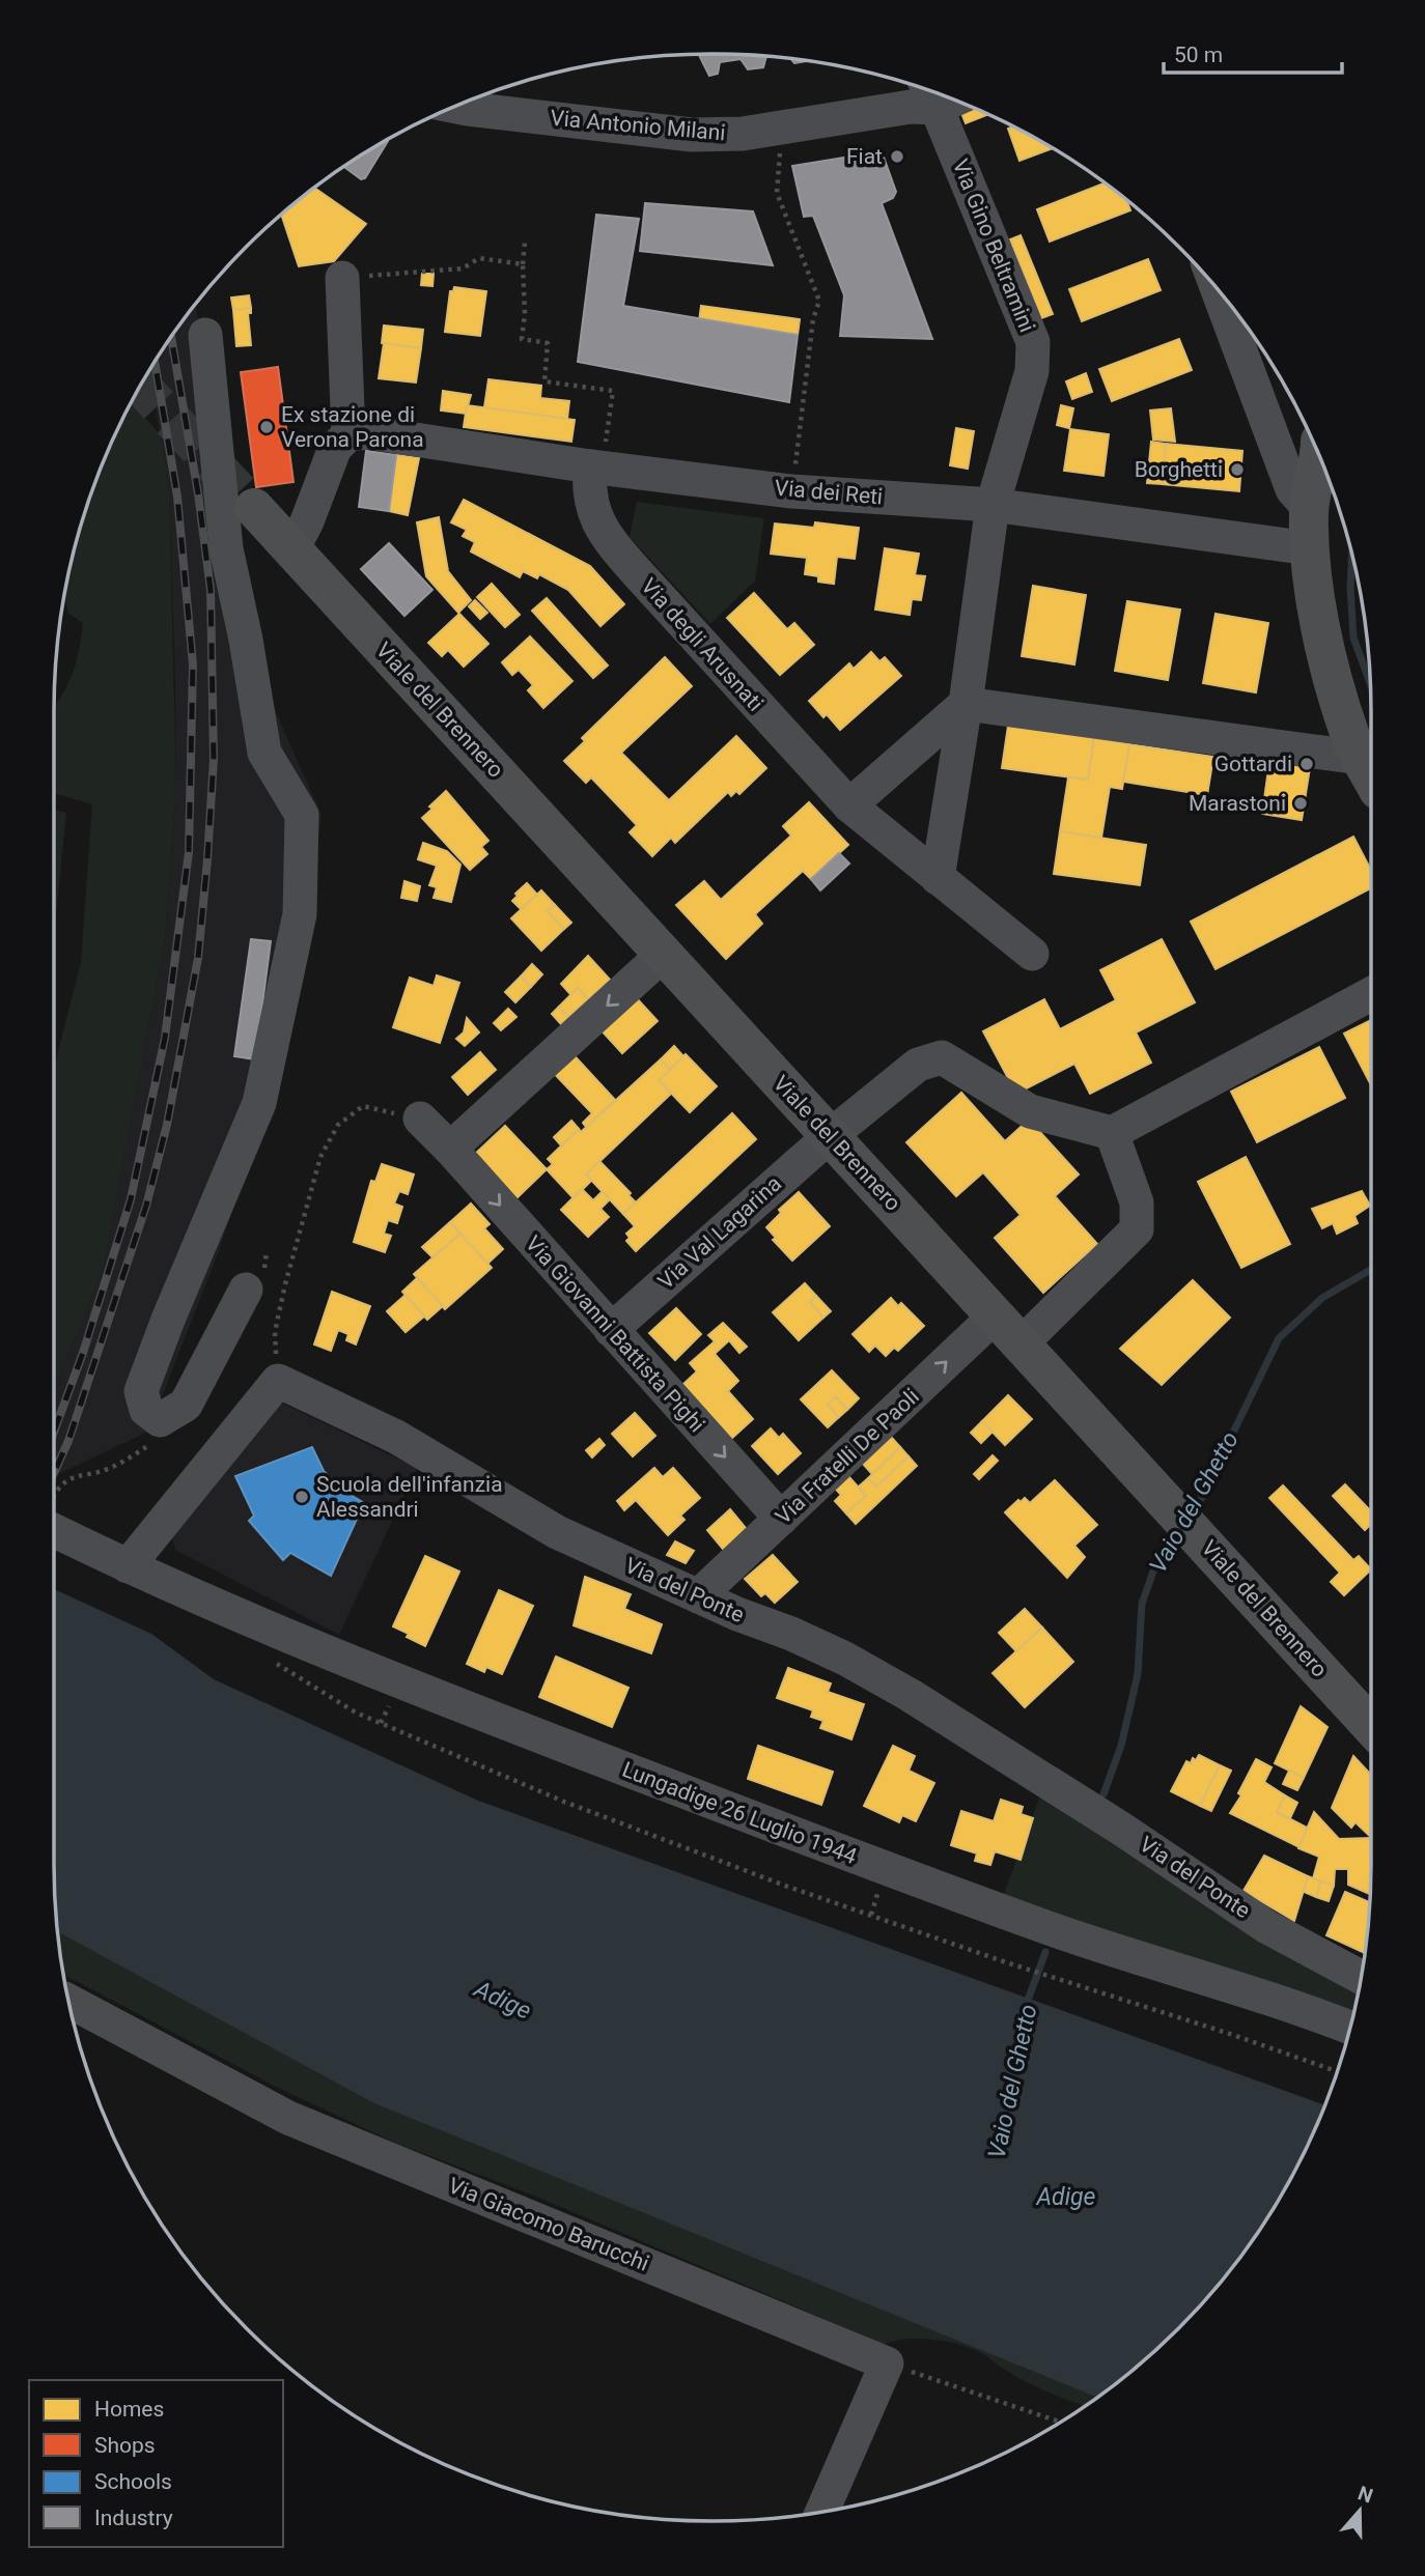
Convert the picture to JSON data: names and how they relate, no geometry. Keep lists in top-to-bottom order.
{
  "streets": {
    "main road": ["Viale del Brennero"],
    "street": [
      "Via Antonio Milani",
      "Via Gino Beltramini",
      "Via dei Reti",
      "Via degli Arusnati",
      "Via Val Lagarina",
      "Via Giovanni Battista Pighi",
      "Via Fratelli De Paoli",
      "Via del Ponte",
      "Lungadige 26 Luglio 1944",
      "Via Giacomo Barucchi"
    ]
  },
  "crossings": [
    ["Via Antonio Milani", "Via Gino Beltramini"],
    ["Via Gino Beltramini", "Via dei Reti"],
    ["Via dei Reti", "Via degli Arusnati"],
    ["Viale del Brennero", "Via Val Lagarina"],
    ["Viale del Brennero", "Via Fratelli De Paoli"],
    ["Via Val Lagarina", "Via Giovanni Battista Pighi"],
    ["Via Val Lagarina", "Via Fratelli De Paoli"],
    ["Via Giovanni Battista Pighi", "Via Fratelli De Paoli"],
    ["Via Fratelli De Paoli", "Via del Ponte"]
  ],
  "one_way": ["Via Giovanni Battista Pighi", "Via Fratelli De Paoli"],
  "water": ["Vaio del Ghetto", "Adige"],
  "places": [
    "Fiat",
    "Ex stazione di Verona Parona",
    "Borghetti",
    "Gottardi",
    "Marastoni",
    "Scuola dell'infanzia Alessandri"
  ],
  "legend": [
    "Homes",
    "Shops",
    "Schools",
    "Industry"
  ],
  "scale_bar": "50 m",
  "north": "top"
}
